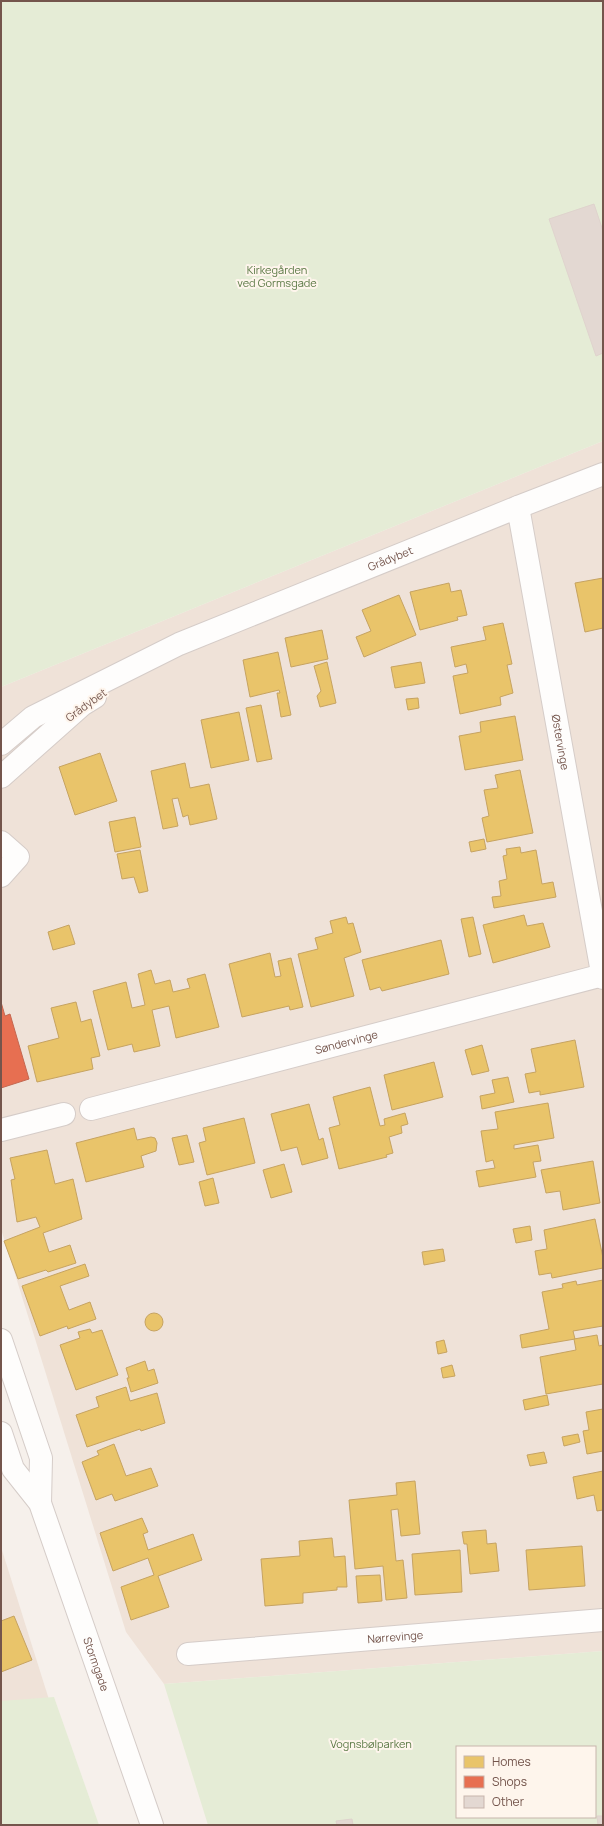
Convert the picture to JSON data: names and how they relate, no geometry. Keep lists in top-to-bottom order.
{
  "streets": {
    "street": [
      "Grådybet",
      "Østervinge",
      "Søndervinge",
      "Nørrevinge",
      "Stormgade"
    ]
  },
  "crossings": [
    ["Grådybet", "Østervinge"],
    ["Østervinge", "Søndervinge"]
  ],
  "parks": ["Kirkegården ved Gormsgade", "Vognsbølparken"],
  "legend": ["Homes", "Shops", "Other"]
}
